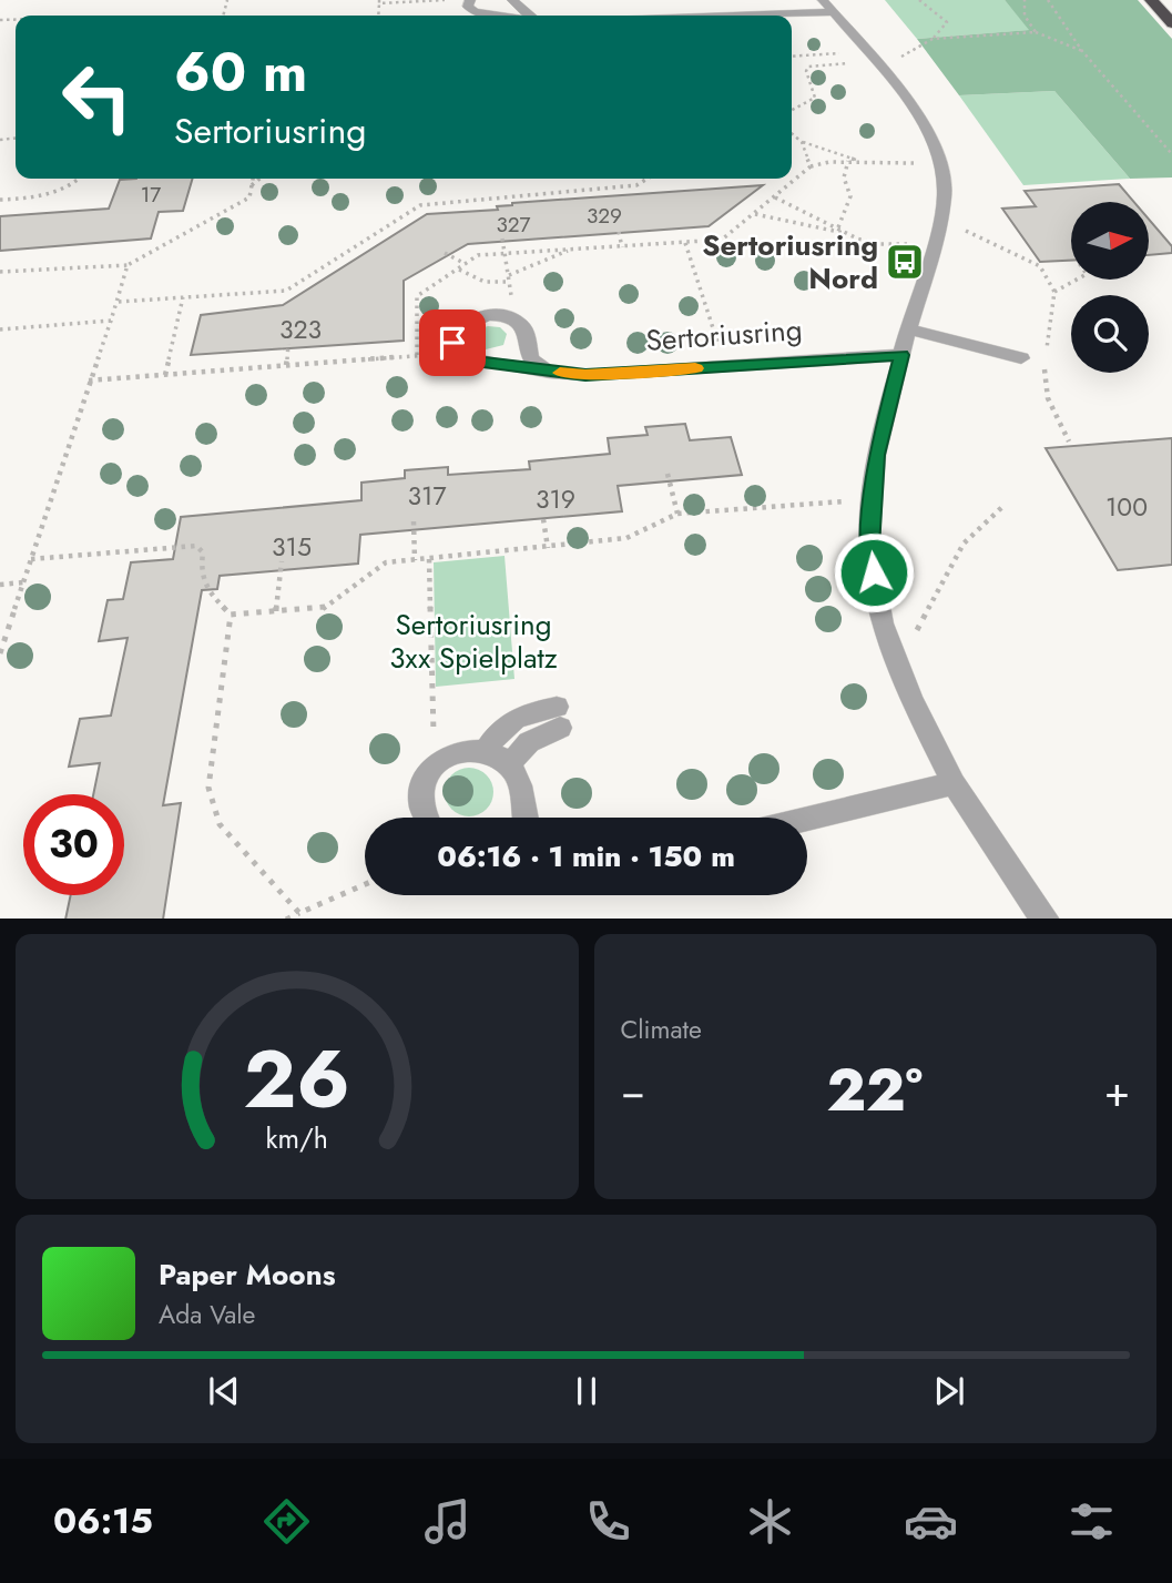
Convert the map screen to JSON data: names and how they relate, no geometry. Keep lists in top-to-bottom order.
{
  "streets": {
    "street": ["Sertoriusring"]
  },
  "parks": ["Sertoriusring 3xx Spielplatz"],
  "places": {
    "bus stop": ["Sertoriusring Nord"]
  },
  "house_numbers": [
    "17",
    "329",
    "327",
    "323",
    "317",
    "319",
    "100",
    "315"
  ],
  "north": "right",
  "page": {
    "turn": ["60 m", "Sertoriusring"],
    "limit": "30",
    "trip": "06:16 · 1 min · 150 m",
    "tile": "Climate",
    "heat": ["−", "22°", "+"],
    "song": ["Paper Moons", "Ada Vale"],
    "tabs": "06:15",
    "gauge": ["26", "km/h"]
  }
}
